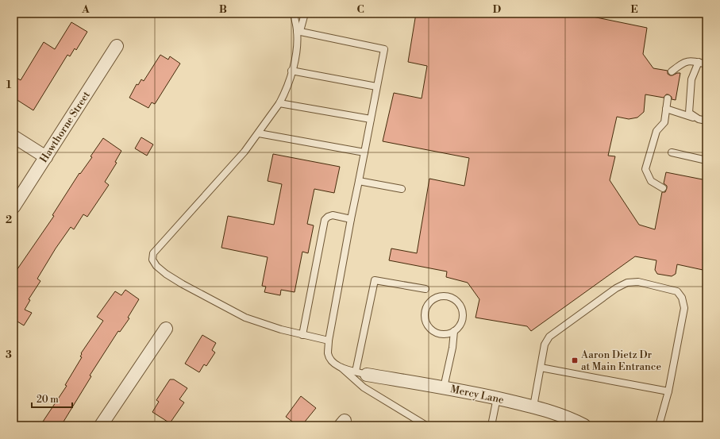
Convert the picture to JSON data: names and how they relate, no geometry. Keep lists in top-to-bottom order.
{
  "streets": {
    "street": ["Hawthorne Street", "Mercy Lane"]
  },
  "places": {
    "transit": ["Aaron Dietz Dr at Main Entrance"]
  },
  "scale_bar": "20 m",
  "grid": {
    "columns": [
      "A",
      "B",
      "C",
      "D",
      "E"
    ],
    "rows": ["1", "2", "3"]
  }
}
